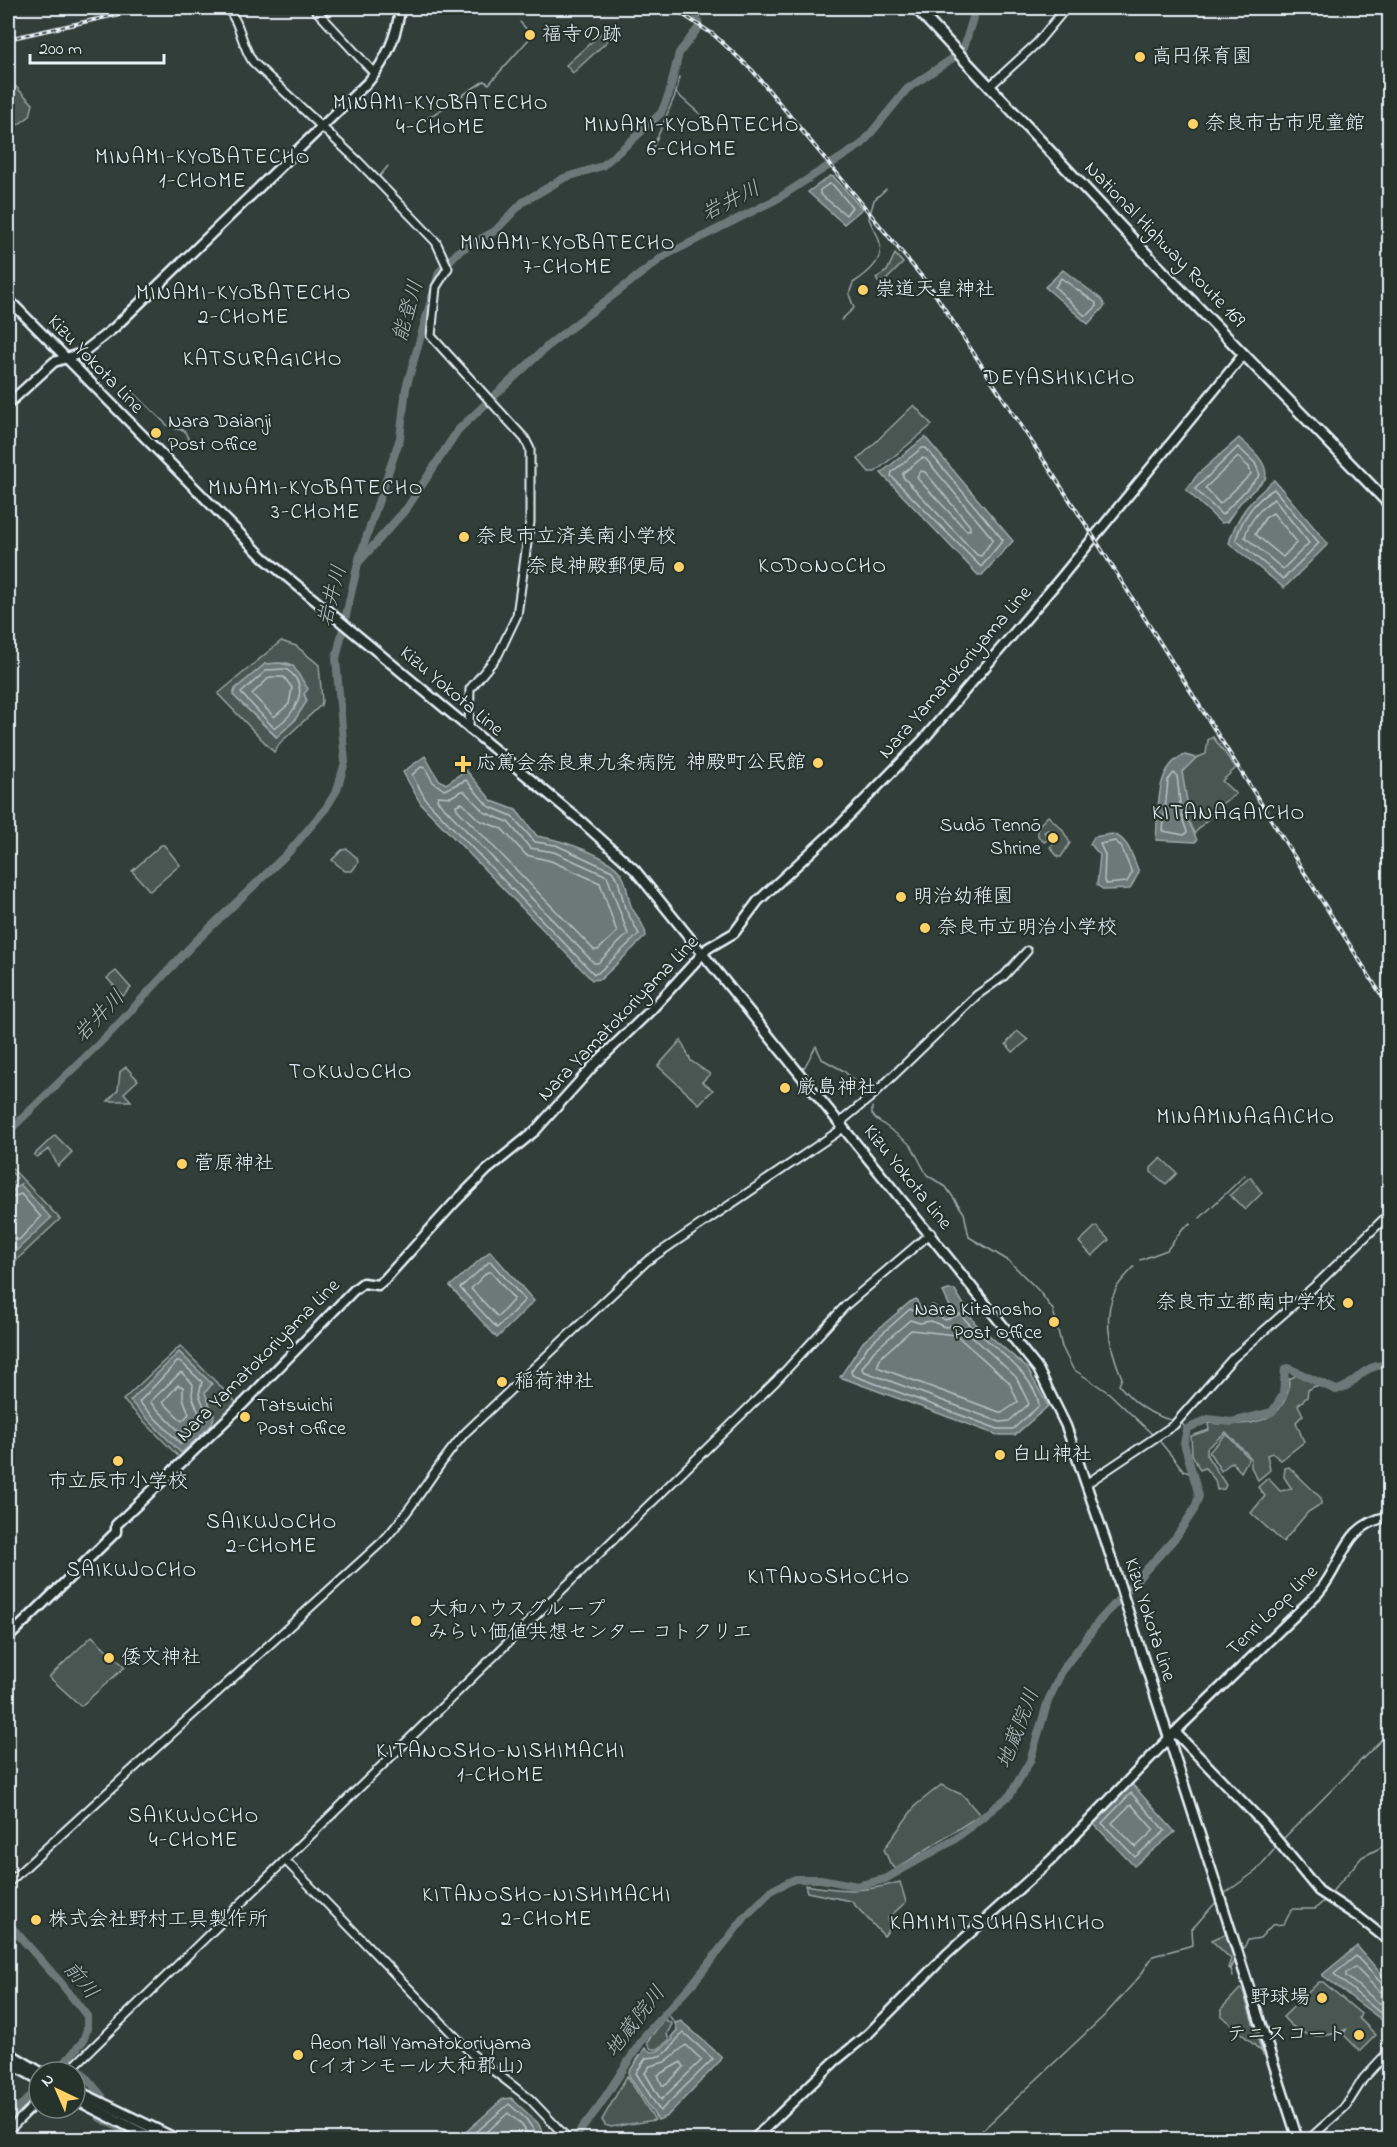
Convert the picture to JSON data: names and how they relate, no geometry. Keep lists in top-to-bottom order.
{
  "streets": {
    "highway": ["National Highway Route 169"],
    "main road": ["Kizu Yokota Line", "Nara Yamatokoriyama Line", "Tenri Loop Line"]
  },
  "crossings": [
    ["National Highway Route 169", "Nara Yamatokoriyama Line"],
    ["Kizu Yokota Line", "Nara Yamatokoriyama Line"],
    ["Kizu Yokota Line", "Tenri Loop Line"]
  ],
  "districts": [
    "MINAMI-KYOBATECHO 4-CHOME",
    "MINAMI-KYOBATECHO 6-CHOME",
    "MINAMI-KYOBATECHO 1-CHOME",
    "MINAMI-KYOBATECHO 7-CHOME",
    "MINAMI-KYOBATECHO 2-CHOME",
    "KATSURAGICHO",
    "DEYASHIKICHO",
    "MINAMI-KYOBATECHO 3-CHOME",
    "KODONOCHO",
    "KITANAGAICHO",
    "TOKUJOCHO",
    "MINAMINAGAICHO",
    "SAIKUJOCHO 2-CHOME",
    "SAIKUJOCHO",
    "KITANOSHOCHO",
    "KITANOSHO-NISHIMACHI 1-CHOME",
    "SAIKUJOCHO 4-CHOME",
    "KITANOSHO-NISHIMACHI 2-CHOME",
    "KAMIMITSUHASHICHO"
  ],
  "water": [
    "岩井川",
    "能登川",
    "地蔵院川",
    "前川"
  ],
  "places": {
    "other": [
      "福寺の跡",
      "高円保育園",
      "奈良市古市児童館",
      "崇道天皇神社",
      "Nara Daianji Post Office",
      "奈良市立済美南小学校",
      "奈良神殿郵便局",
      "神殿町公民館",
      "Sudō Tennō Shrine",
      "明治幼稚園",
      "奈良市立明治小学校",
      "厳島神社",
      "菅原神社",
      "奈良市立都南中学校",
      "Nara Kitanosho Post Office",
      "稲荷神社",
      "Tatsuichi Post Office",
      "白山神社",
      "市立辰市小学校",
      "大和ハウスグループ みらい価値共想センター コトクリエ",
      "倭文神社",
      "株式会社野村工具製作所",
      "野球場",
      "テニスコート",
      "Aeon Mall Yamatokoriyama (イオンモール大和郡山)"
    ],
    "health": ["応篤会奈良東九条病院"]
  },
  "scale_bar": "200 m",
  "north": "top left"
}
